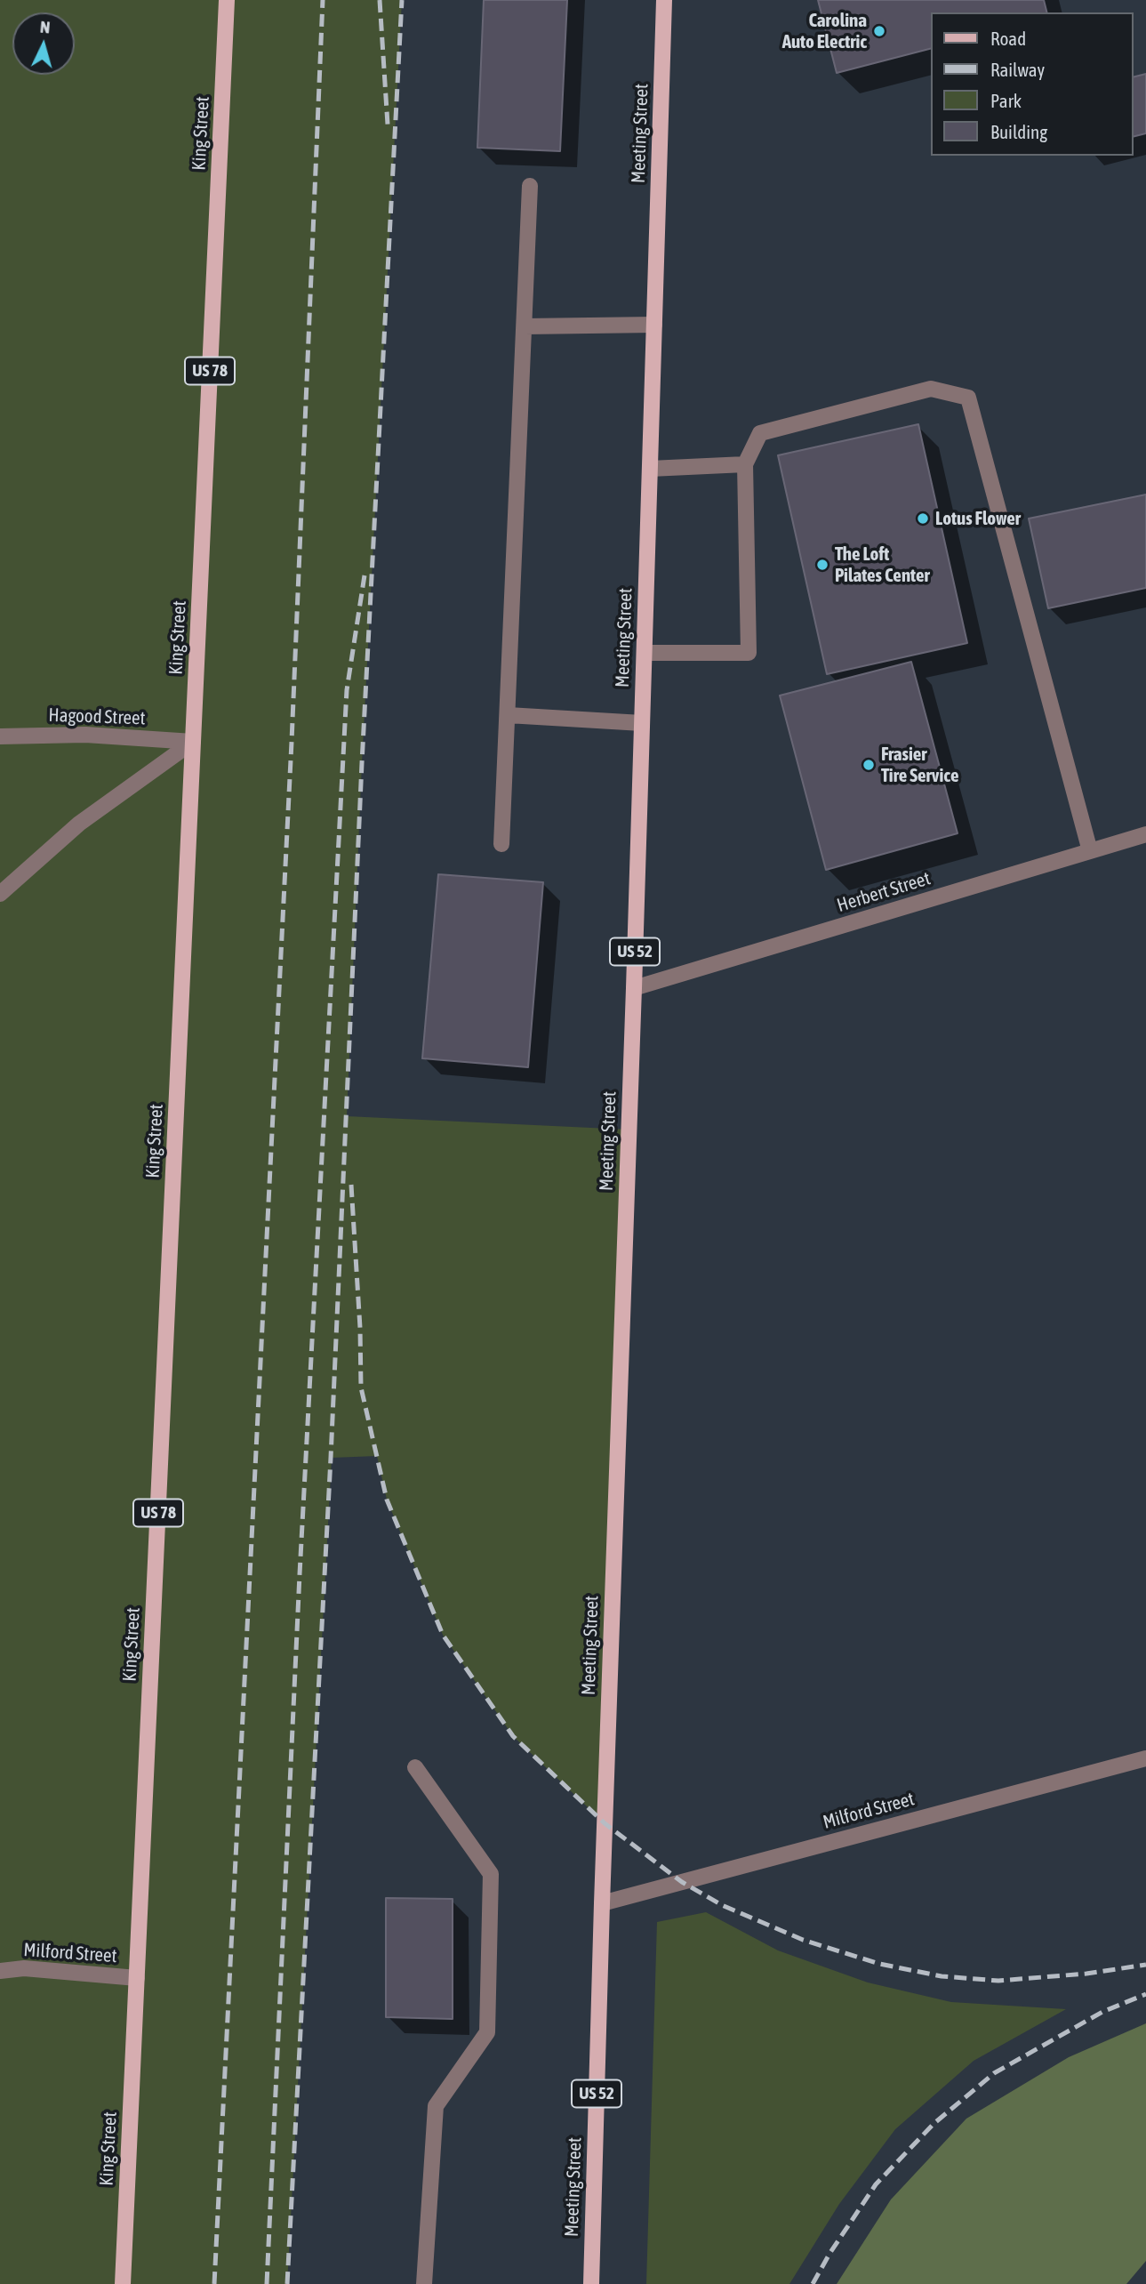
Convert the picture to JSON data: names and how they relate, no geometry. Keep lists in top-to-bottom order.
{
  "streets": {
    "main road": [
      "King Street",
      "Meeting Street",
      "US 78",
      "US 52"
    ],
    "street": ["Hagood Street", "Herbert Street", "Milford Street"]
  },
  "crossings": [
    ["King Street", "Hagood Street"],
    ["King Street", "Milford Street"],
    ["Meeting Street", "Herbert Street"],
    ["Meeting Street", "Milford Street"]
  ],
  "places": [
    "Carolina Auto Electric",
    "Lotus Flower",
    "The Loft Pilates Center",
    "Frasier Tire Service"
  ],
  "legend": [
    "Road",
    "Railway",
    "Park",
    "Building"
  ],
  "north": "top"
}
